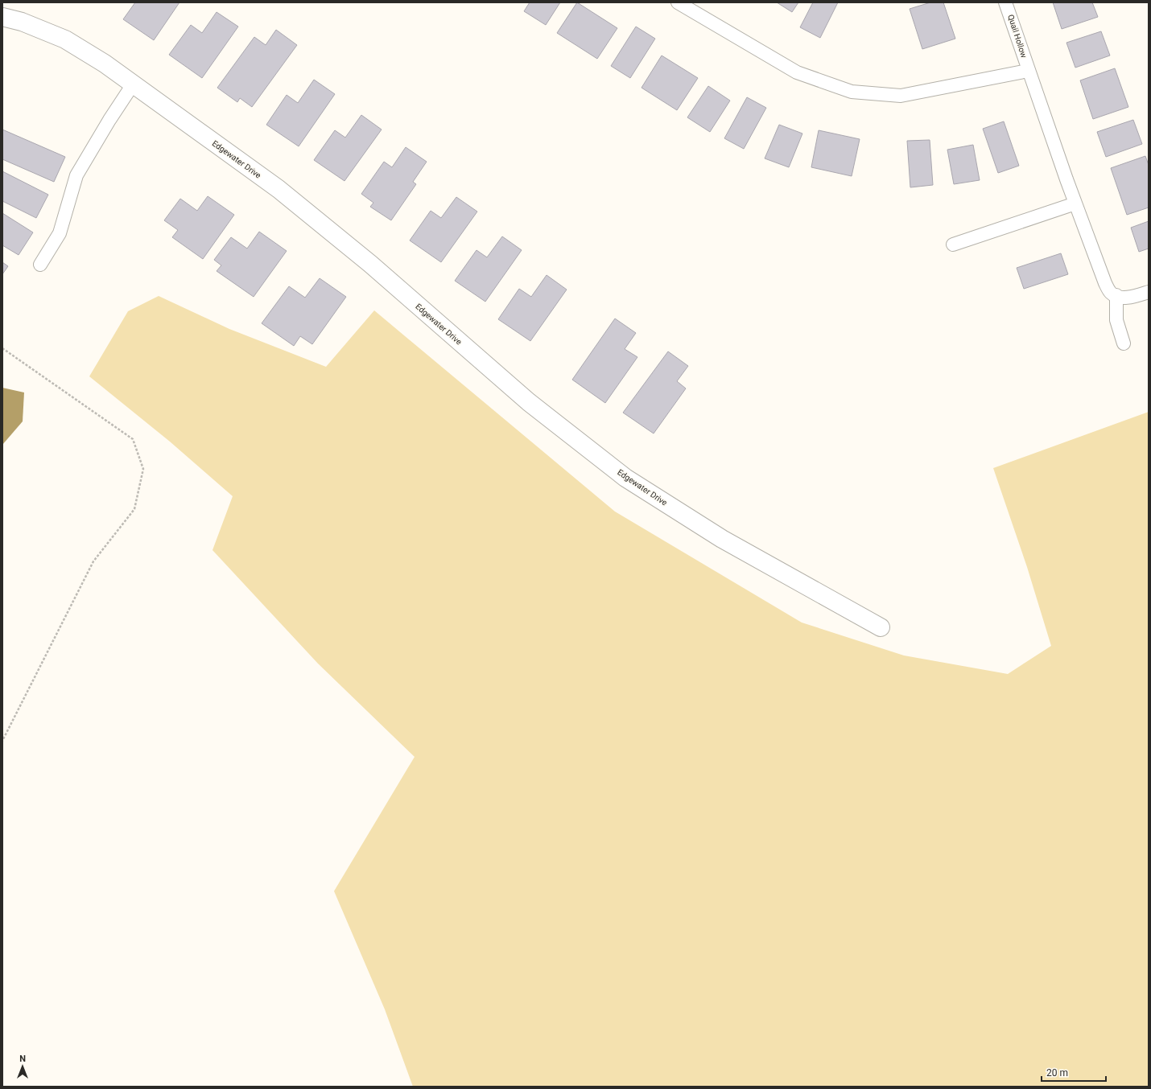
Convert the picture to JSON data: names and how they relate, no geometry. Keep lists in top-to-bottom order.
{
  "streets": {
    "street": ["Edgewater Drive"],
    "lane": ["Quail Hollow"]
  },
  "scale_bar": "20 m",
  "north": "top"
}
